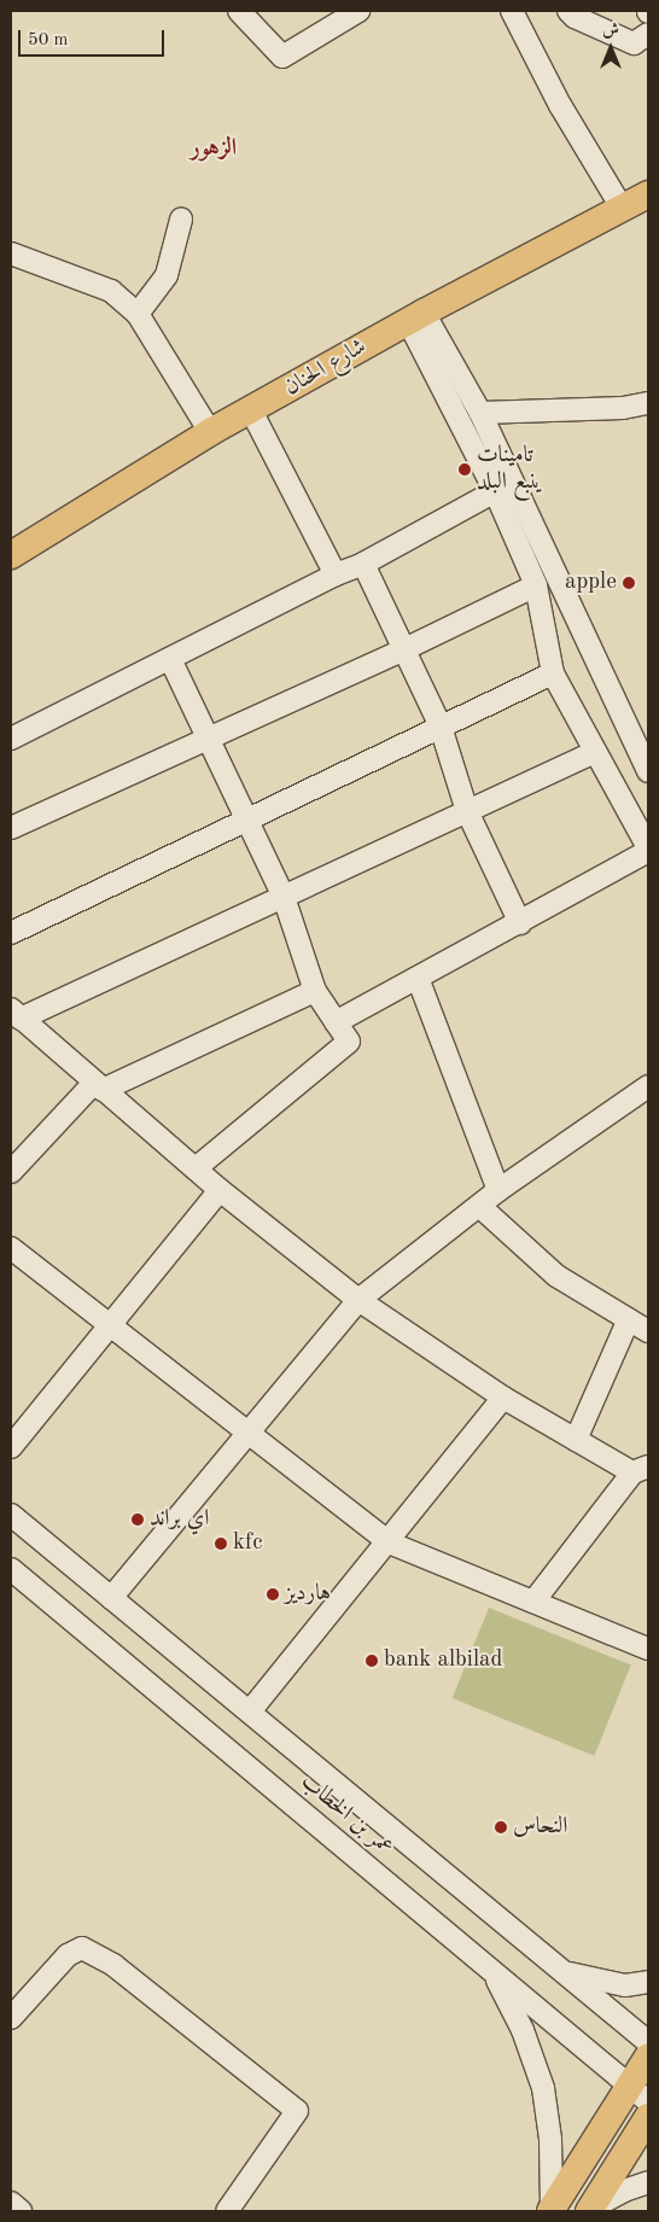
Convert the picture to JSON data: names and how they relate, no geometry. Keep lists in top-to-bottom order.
{
  "streets": {
    "main road": ["شارع الحنان"],
    "street": ["عمر بن الخطاب"]
  },
  "districts": ["الزهور"],
  "places": [
    "تامينات ينبع البلد",
    "apple",
    "اي براند",
    "kfc",
    "هارديز",
    "bank albilad",
    "النحاس"
  ],
  "scale_bar": "50 m",
  "north": "top"
}
